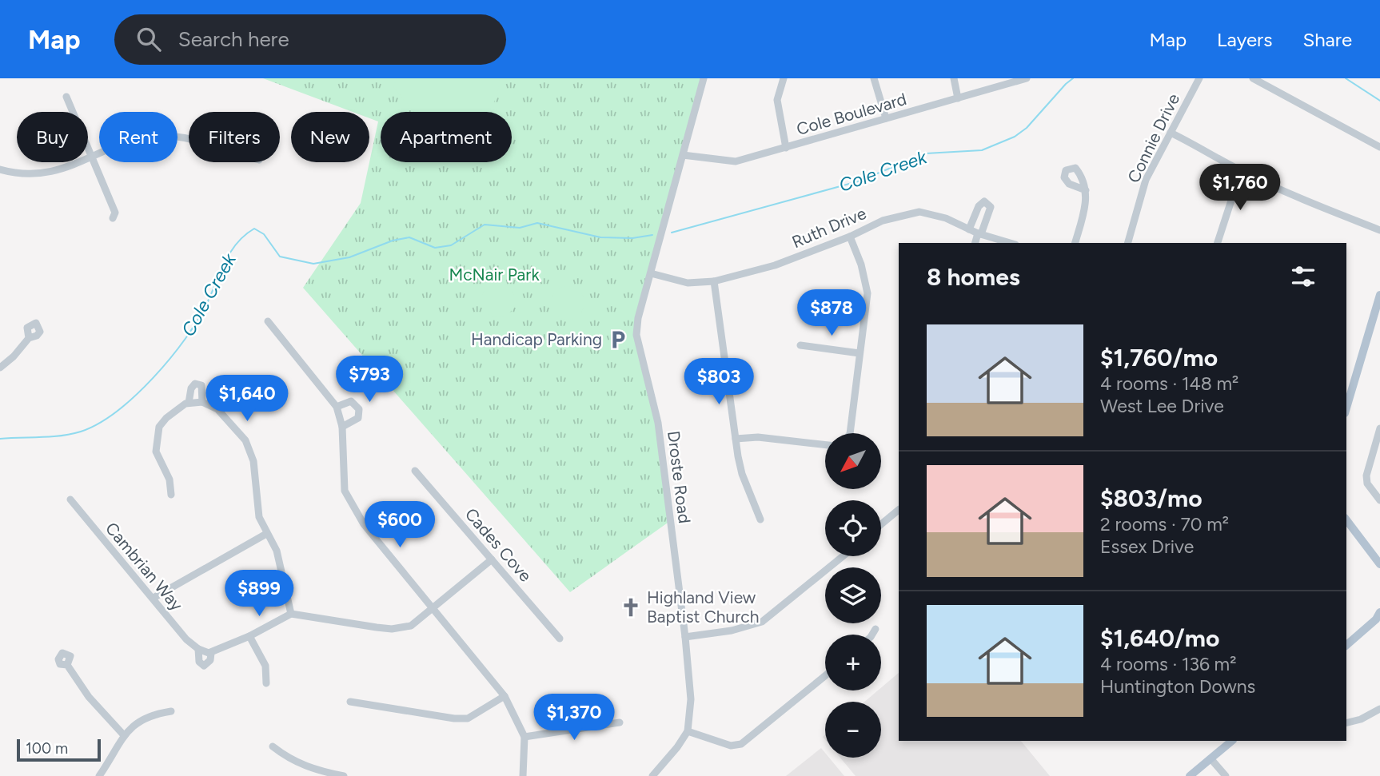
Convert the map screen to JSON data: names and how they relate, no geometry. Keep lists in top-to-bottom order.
{
  "streets": {
    "street": [
      "Cole Boulevard",
      "Connie Drive",
      "Ruth Drive",
      "Droste Road",
      "Cades Cove",
      "Cambrian Way"
    ]
  },
  "crossings": [
    ["Cole Boulevard", "Droste Road"],
    ["Ruth Drive", "Droste Road"]
  ],
  "water": ["Cole Creek"],
  "parks": ["McNair Park"],
  "places": {
    "parking": ["Handicap Parking"],
    "church": ["Highland View Baptist Church"]
  },
  "scale_bar": "100 m",
  "north": "bottom left",
  "page": {
    "header": "Map",
    "search": "Search here",
    "nav": ["Map", "Layers", "Share"],
    "chip": [
      "Buy",
      "Rent",
      "Filters",
      "New",
      "Apartment"
    ],
    "price": [
      "$1,760",
      "$878",
      "$793",
      "$803",
      "$1,640",
      "$600",
      "$899",
      "$1,370"
    ],
    "heading": "8 homes",
    "list": [
      {
        "name": "$1,760/mo",
        "note": "4 rooms · 148 m² · West Lee Drive"
      },
      {
        "name": "$803/mo",
        "note": "2 rooms · 70 m² · Essex Drive"
      },
      {
        "name": "$1,640/mo",
        "note": "4 rooms · 136 m² · Huntington Downs"
      }
    ],
    "map_buttons": ["+", "−"],
    "scale": "100 m"
  }
}
